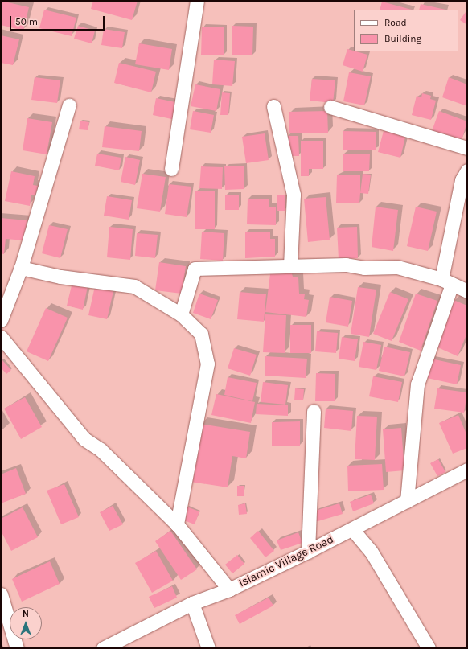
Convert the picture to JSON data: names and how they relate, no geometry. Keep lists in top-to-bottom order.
{
  "streets": {
    "street": ["Islamic Village Road"]
  },
  "legend": ["Road", "Building"],
  "scale_bar": "50 m",
  "north": "top"
}
